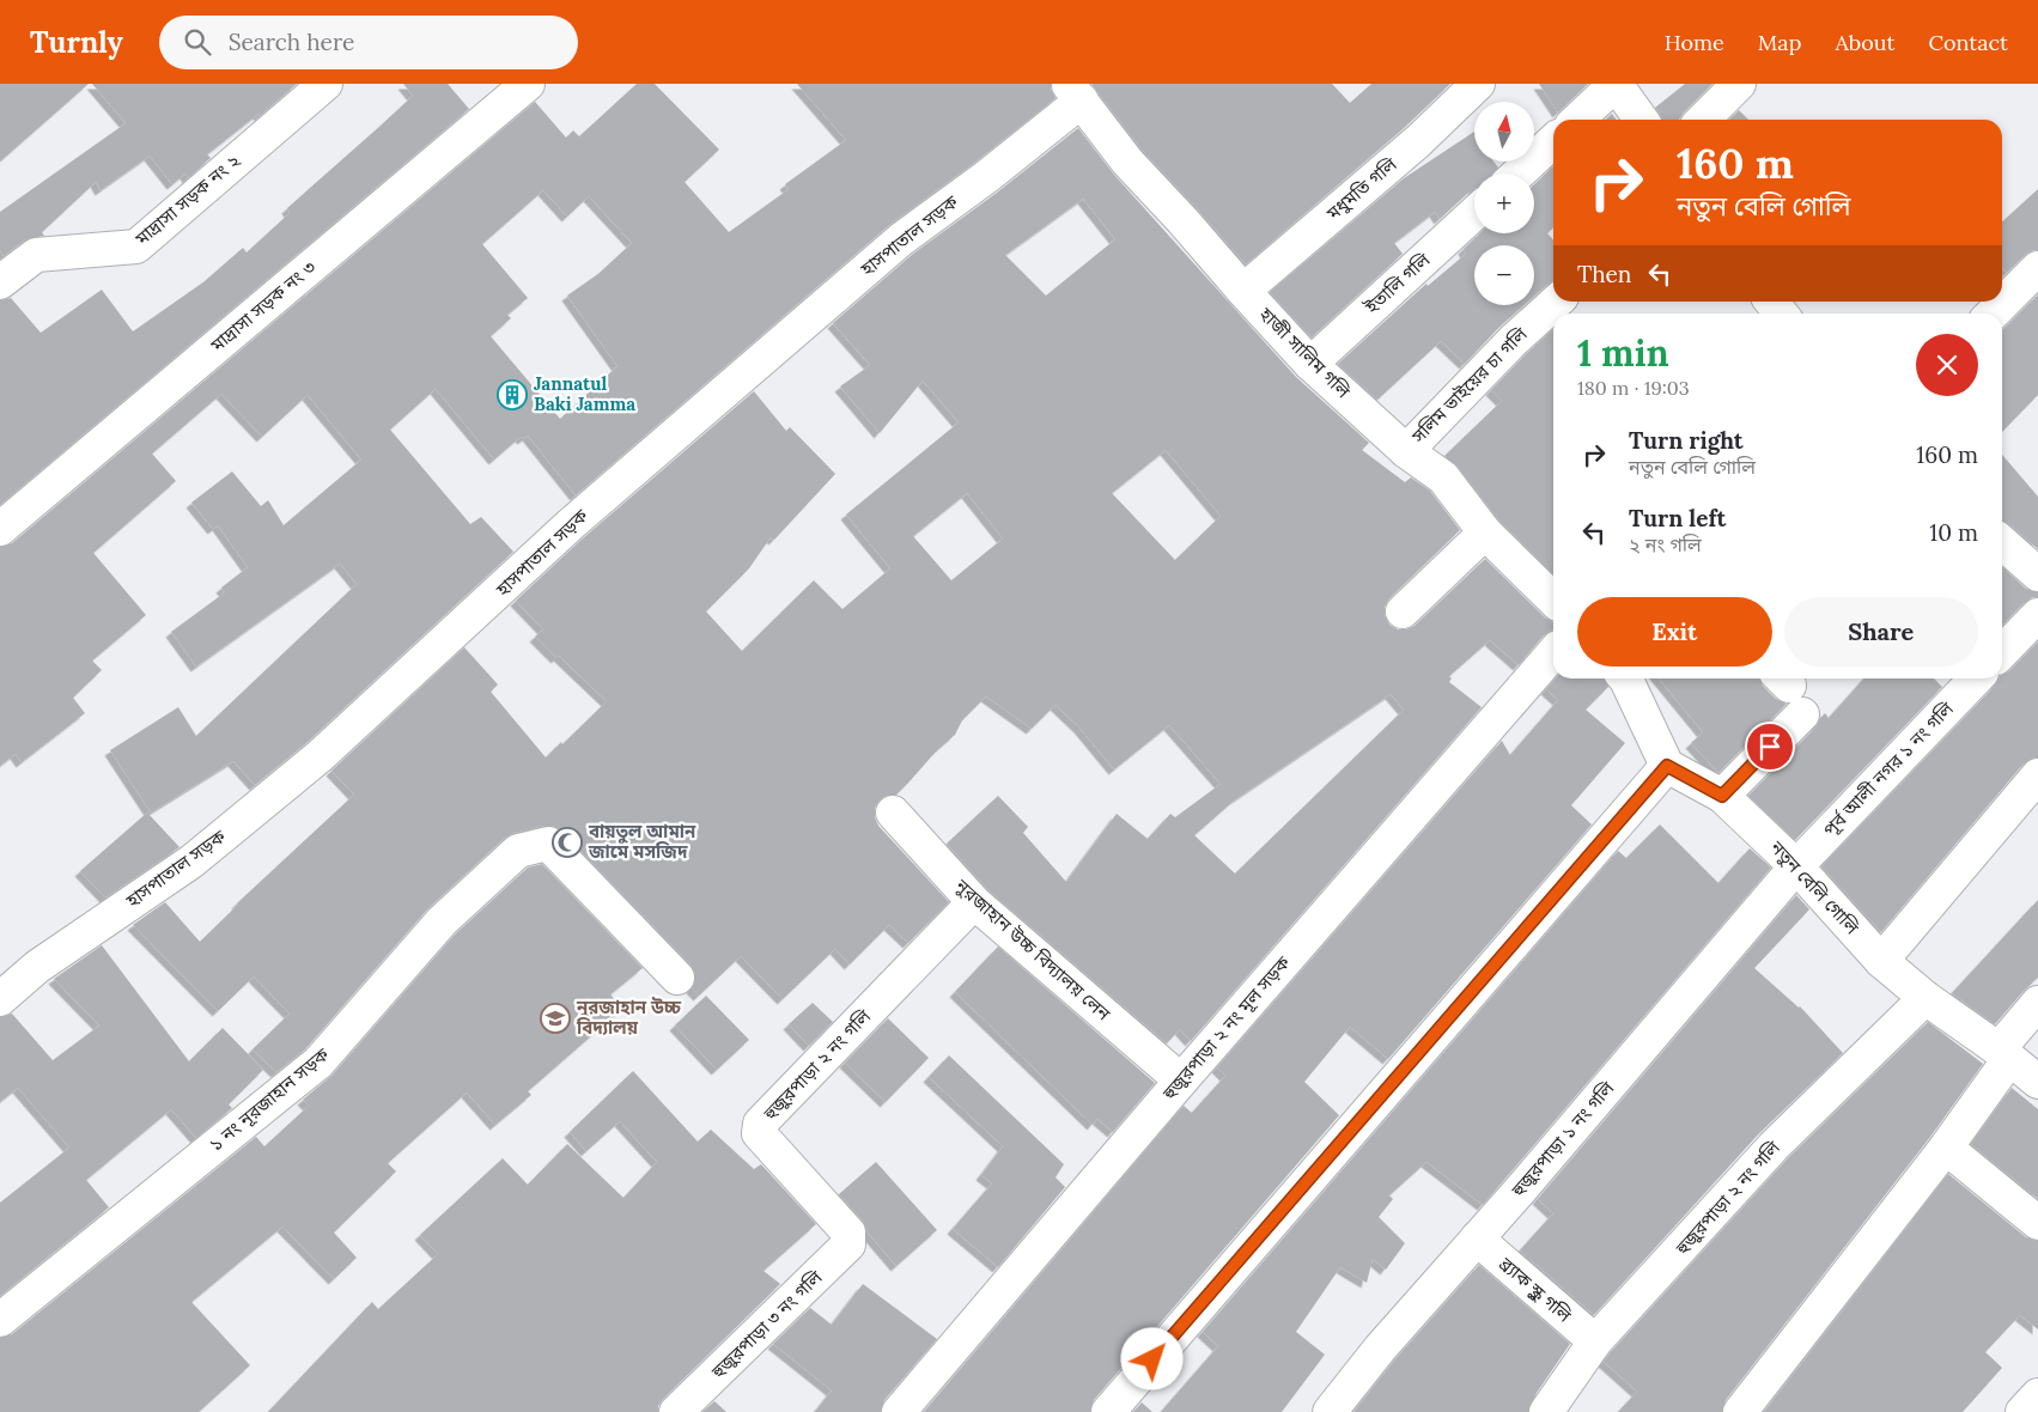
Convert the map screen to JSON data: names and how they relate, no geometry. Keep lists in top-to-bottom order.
{
  "streets": {
    "street": [
      "মধুমতি গলি",
      "মাদ্রাসা সড়ক নং ২",
      "হাসপাতাল সড়ক",
      "ইতালি গলি",
      "মাদ্রাসা সড়ক নং ৩",
      "হাজী সালিম গলি",
      "সলিম ভাইয়ের চা গলি",
      "পূর্ব আলী নগর ১ নং গলি",
      "নতুন বেলি গোলি",
      "নুরজাহান উচ্চ বিদ্যালয় লেন",
      "হুজুরপাড়া ২ নং মূল সড়ক",
      "হুজুরপাড়া ২ নং গলি",
      "১ নং নূরজাহান সড়ক",
      "হুজুরপাড়া ১ নং গলি",
      "ব্র্যাক স্কুল গলি",
      "হুজুরপাড়া ৩ নং গলি"
    ]
  },
  "crossings": [
    ["মধুমতি গলি", "হাজী সালিম গলি"],
    ["হাসপাতাল সড়ক", "হাজী সালিম গলি"],
    ["ইতালি গলি", "হাজী সালিম গলি"],
    ["হাজী সালিম গলি", "সলিম ভাইয়ের চা গলি"],
    ["পূর্ব আলী নগর ১ নং গলি", "নতুন বেলি গোলি"],
    ["পূর্ব আলী নগর ১ নং গলি", "হুজুরপাড়া ১ নং গলি"],
    ["নতুন বেলি গোলি", "হুজুরপাড়া ২ নং গলি"],
    ["নতুন বেলি গোলি", "হুজুরপাড়া ১ নং গলি"],
    ["নুরজাহান উচ্চ বিদ্যালয় লেন", "হুজুরপাড়া ২ নং মূল সড়ক"],
    ["নুরজাহান উচ্চ বিদ্যালয় লেন", "হুজুরপাড়া ২ নং গলি"],
    ["হুজুরপাড়া ২ নং গলি", "ব্র্যাক স্কুল গলি"],
    ["হুজুরপাড়া ২ নং গলি", "হুজুরপাড়া ৩ নং গলি"],
    ["হুজুরপাড়া ১ নং গলি", "ব্র্যাক স্কুল গলি"]
  ],
  "places": {
    "building": ["Jannatul Baki Jamma"],
    "mosque": ["বায়তুল আমান জামে মসজিদ"],
    "school or university": ["নুরজাহান উচ্চ বিদ্যালয়"]
  },
  "north": "top",
  "page": {
    "header": "Turnly",
    "search": "Search here",
    "nav": [
      "Home",
      "Map",
      "About",
      "Contact"
    ],
    "map_buttons": ["+", "−"],
    "turn": ["160 m", "নতুন বেলি গোলি"],
    "then": "Then",
    "heading": ["1 min", "180 m · 19:03"],
    "list": [
      {
        "name": "Turn right",
        "note": "নতুন বেলি গোলি",
        "value": "160 m"
      },
      {
        "name": "Turn left",
        "note": "২ নং গলি",
        "value": "10 m"
      }
    ],
    "buttons": ["Exit", "Share"]
  }
}
